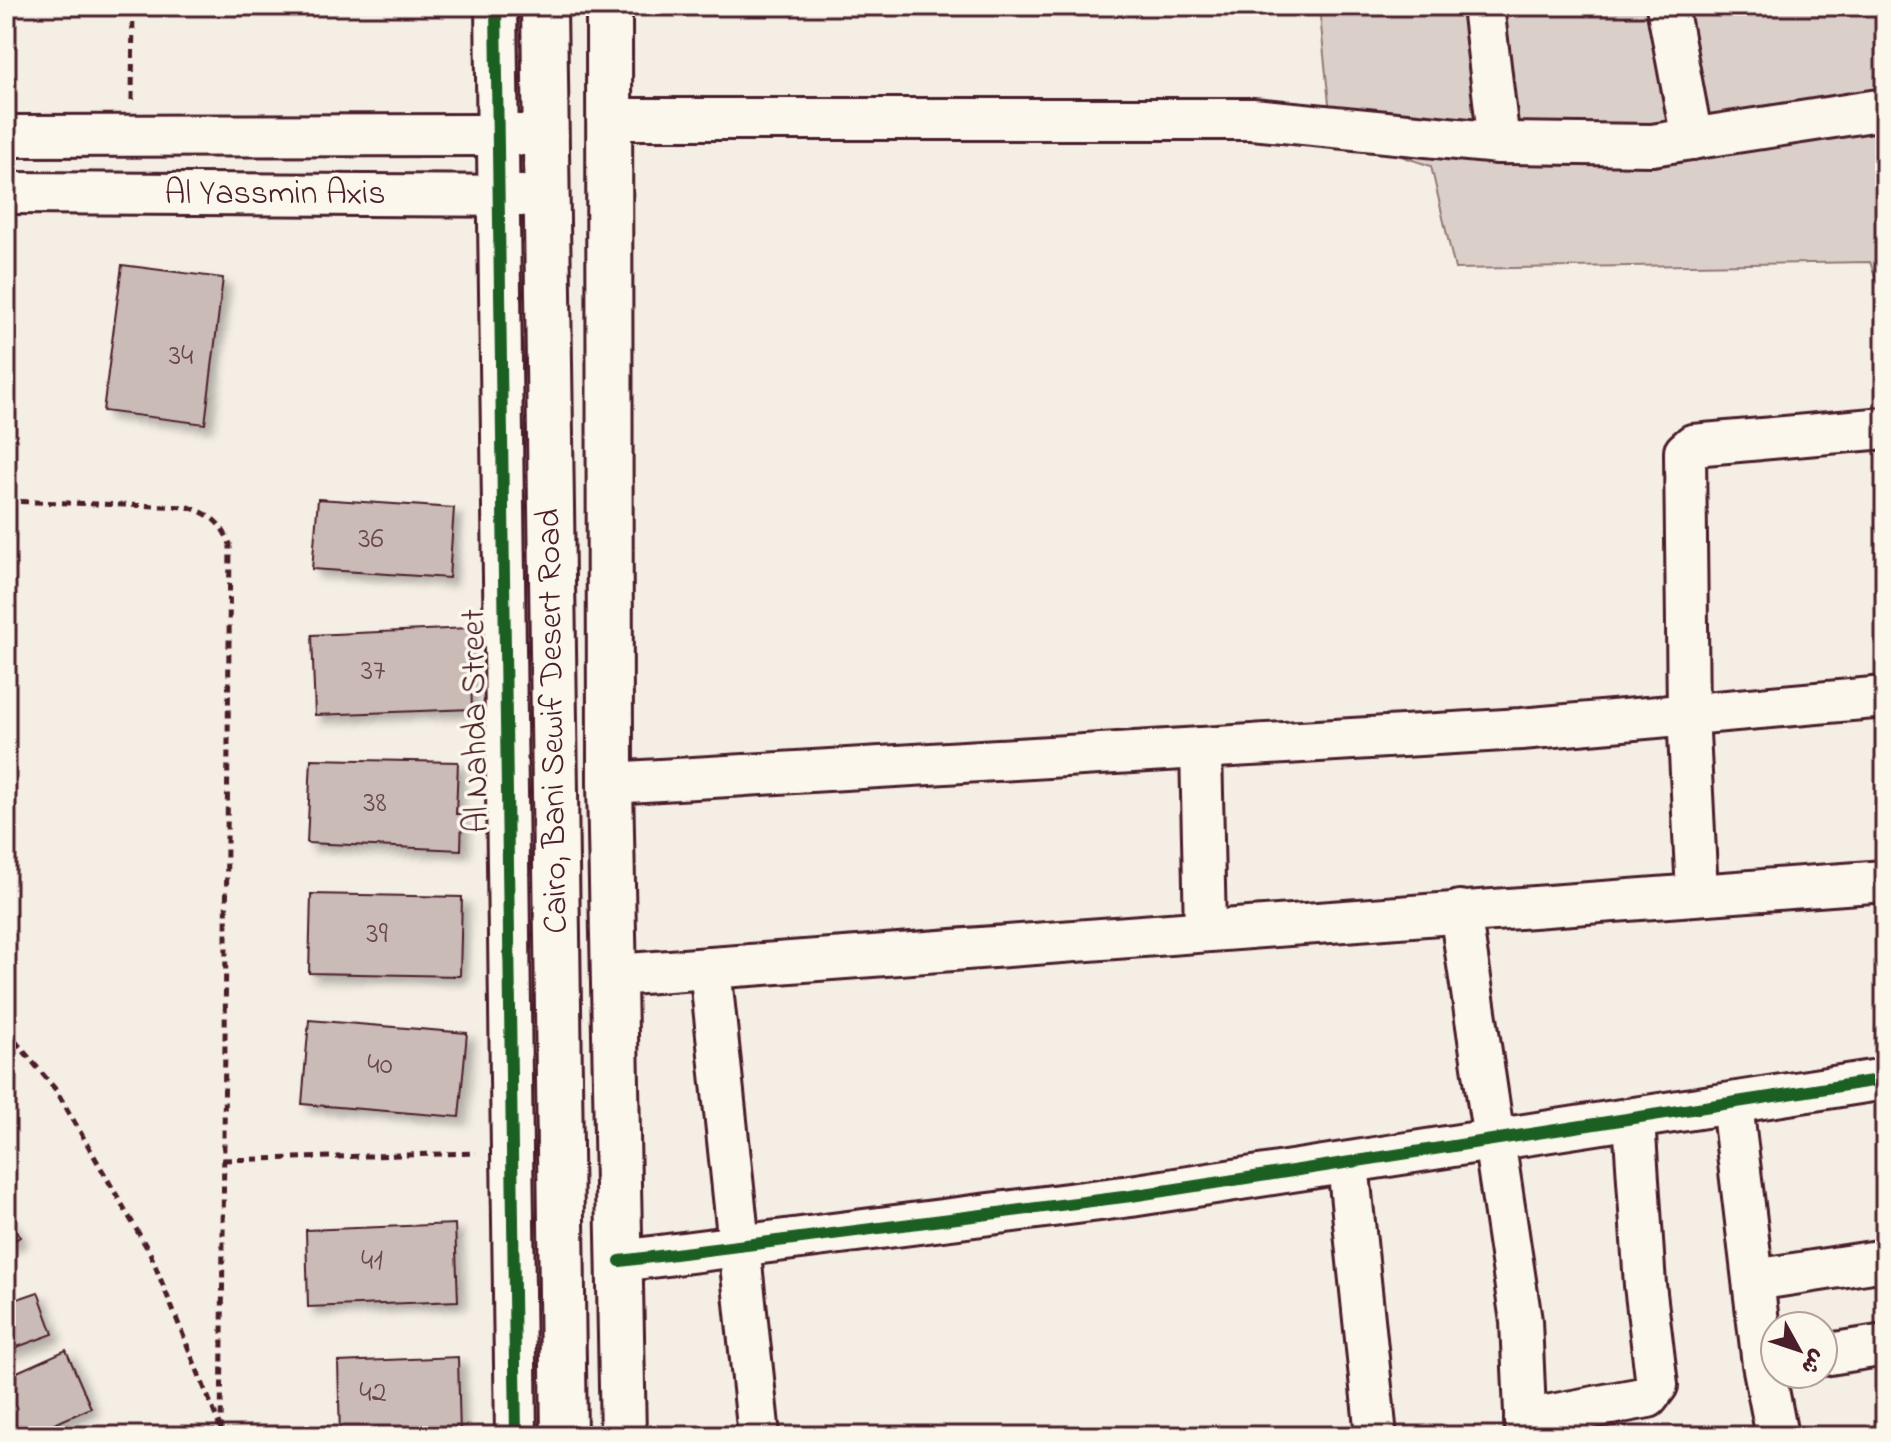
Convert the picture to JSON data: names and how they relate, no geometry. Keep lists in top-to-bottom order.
{
  "streets": {
    "main road": ["Cairo, Bani Sewif Desert Road"],
    "street": ["Al Yassmin Axis", "Al Nahda Street"]
  },
  "crossings": [
    ["Al Yassmin Axis", "Al Nahda Street"],
    ["Al Yassmin Axis", "Cairo, Bani Sewif Desert Road"]
  ],
  "house_numbers": [
    "34",
    "36",
    "37",
    "38",
    "39",
    "40",
    "41",
    "42"
  ],
  "north": "bottom right"
}
